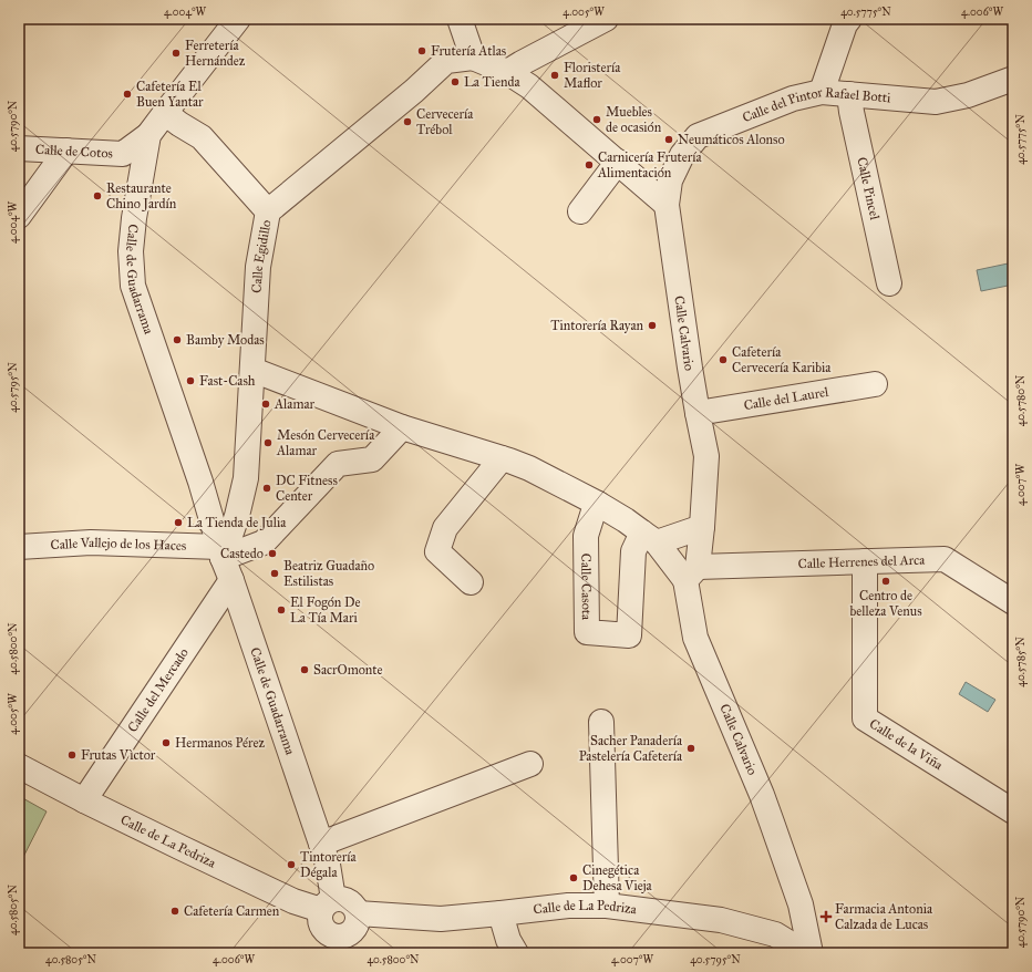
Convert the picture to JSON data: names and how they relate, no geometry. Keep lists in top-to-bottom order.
{
  "streets": {
    "street": [
      "Calle del Pintor Rafael Botti",
      "Calle de Cotos",
      "Calle Pincel",
      "Calle Egidillo",
      "Calle de Guadarrama",
      "Calle Calvario",
      "Calle del Laurel",
      "Calle Vallejo de los Haces",
      "Calle Herrenes del Arca",
      "Calle Casota",
      "Calle del Mercado",
      "Calle de la Viña",
      "Calle de La Pedriza"
    ]
  },
  "crossings": [
    ["Calle del Pintor Rafael Botti", "Calle Pincel"],
    ["Calle del Pintor Rafael Botti", "Calle Calvario"],
    ["Calle de Cotos", "Calle de Guadarrama"],
    ["Calle Egidillo", "Calle de Guadarrama"],
    ["Calle Egidillo", "Calle Vallejo de los Haces"],
    ["Calle de Guadarrama", "Calle Vallejo de los Haces"],
    ["Calle de Guadarrama", "Calle del Mercado"],
    ["Calle de Guadarrama", "Calle de La Pedriza"],
    ["Calle Calvario", "Calle del Laurel"],
    ["Calle Calvario", "Calle Herrenes del Arca"],
    ["Calle Herrenes del Arca", "Calle de la Viña"],
    ["Calle del Mercado", "Calle de La Pedriza"]
  ],
  "places": {
    "other": [
      "Frutería Atlas",
      "Ferretería Hernández",
      "Floristería Maflor",
      "La Tienda",
      "Cafetería El Buen Yantar",
      "Muebles de ocasión",
      "Cervecería Trébol",
      "Neumáticos Alonso",
      "Carnicería Frutería Alimentación",
      "Restaurante Chino Jardín",
      "Tintorería Rayan",
      "Bamby Modas",
      "Cafetería Cervecería Karibia",
      "Fast-Cash",
      "Alamar",
      "Mesón Cervecería Alamar",
      "DC Fitness Center",
      "La Tienda de Julia",
      "Castedo",
      "Beatriz Guadaño Estilistas",
      "Centro de belleza Venus",
      "El Fogón De La Tía Mari",
      "SacrOmonte",
      "Hermanos Pérez",
      "Sacher Panadería Pastelería Cafetería",
      "Frutas Vìctor",
      "Tintorería Dégala",
      "Cinegética Dehesa Vieja",
      "Cafetería Carmen"
    ],
    "health": ["Farmacia Antonia Calzada de Lucas"]
  },
  "coordinates": [
    "4.004°W",
    "4.005°W",
    "40.5775°N",
    "4.006°W",
    "40.5790°N",
    "40.5795°N",
    "40.5780°N",
    "4.007°W",
    "40.5800°N",
    "40.5785°N",
    "40.5805°N"
  ]
}
